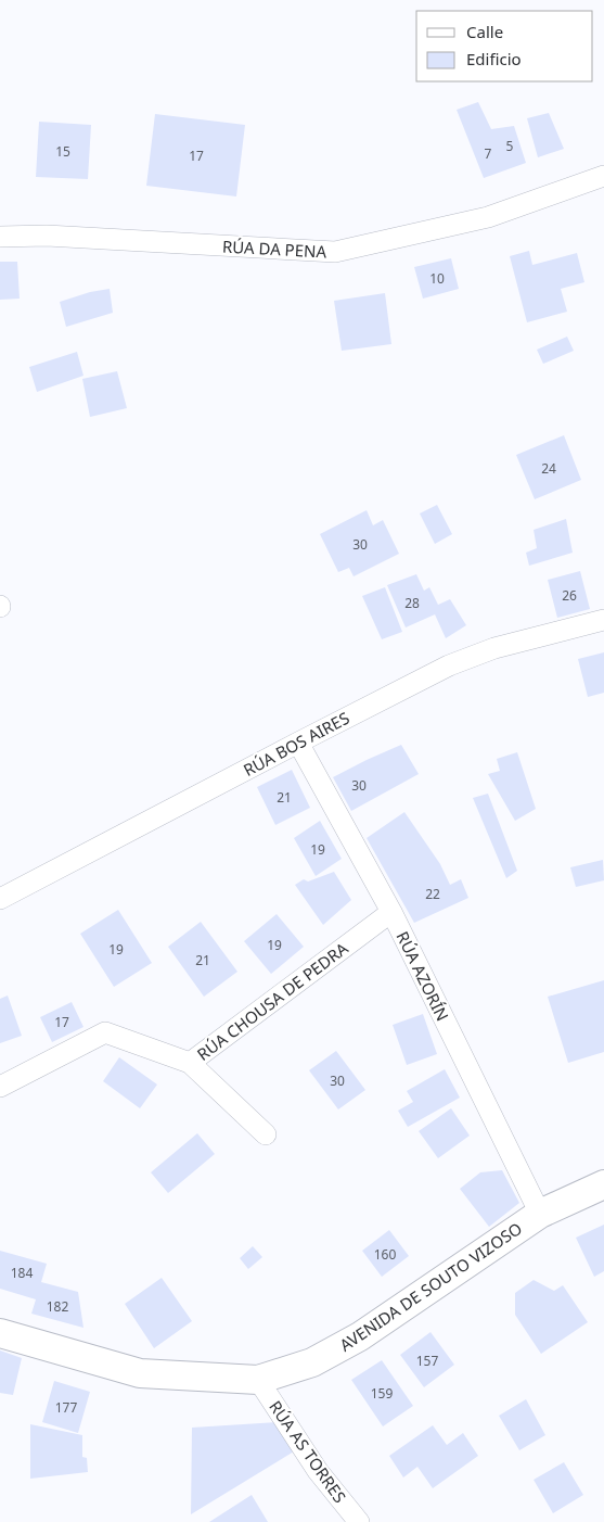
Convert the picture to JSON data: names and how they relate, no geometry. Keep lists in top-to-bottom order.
{
  "streets": {
    "street": [
      "RÚA DA PENA",
      "RÚA BOS AIRES",
      "RÚA AZORÍN",
      "RÚA CHOUSA DE PEDRA",
      "AVENIDA DE SOUTO VIZOSO",
      "RÚA AS TORRES"
    ]
  },
  "crossings": [
    ["RÚA BOS AIRES", "RÚA AZORÍN"],
    ["RÚA AZORÍN", "RÚA CHOUSA DE PEDRA"],
    ["RÚA AZORÍN", "AVENIDA DE SOUTO VIZOSO"],
    ["AVENIDA DE SOUTO VIZOSO", "RÚA AS TORRES"]
  ],
  "house_numbers": [
    "5",
    "15",
    "7",
    "17",
    "10",
    "24",
    "30",
    "26",
    "28",
    "30",
    "21",
    "19",
    "22",
    "19",
    "19",
    "21",
    "17",
    "30",
    "160",
    "184",
    "182",
    "157",
    "159",
    "177"
  ],
  "legend": ["Calle", "Edificio"]
}
